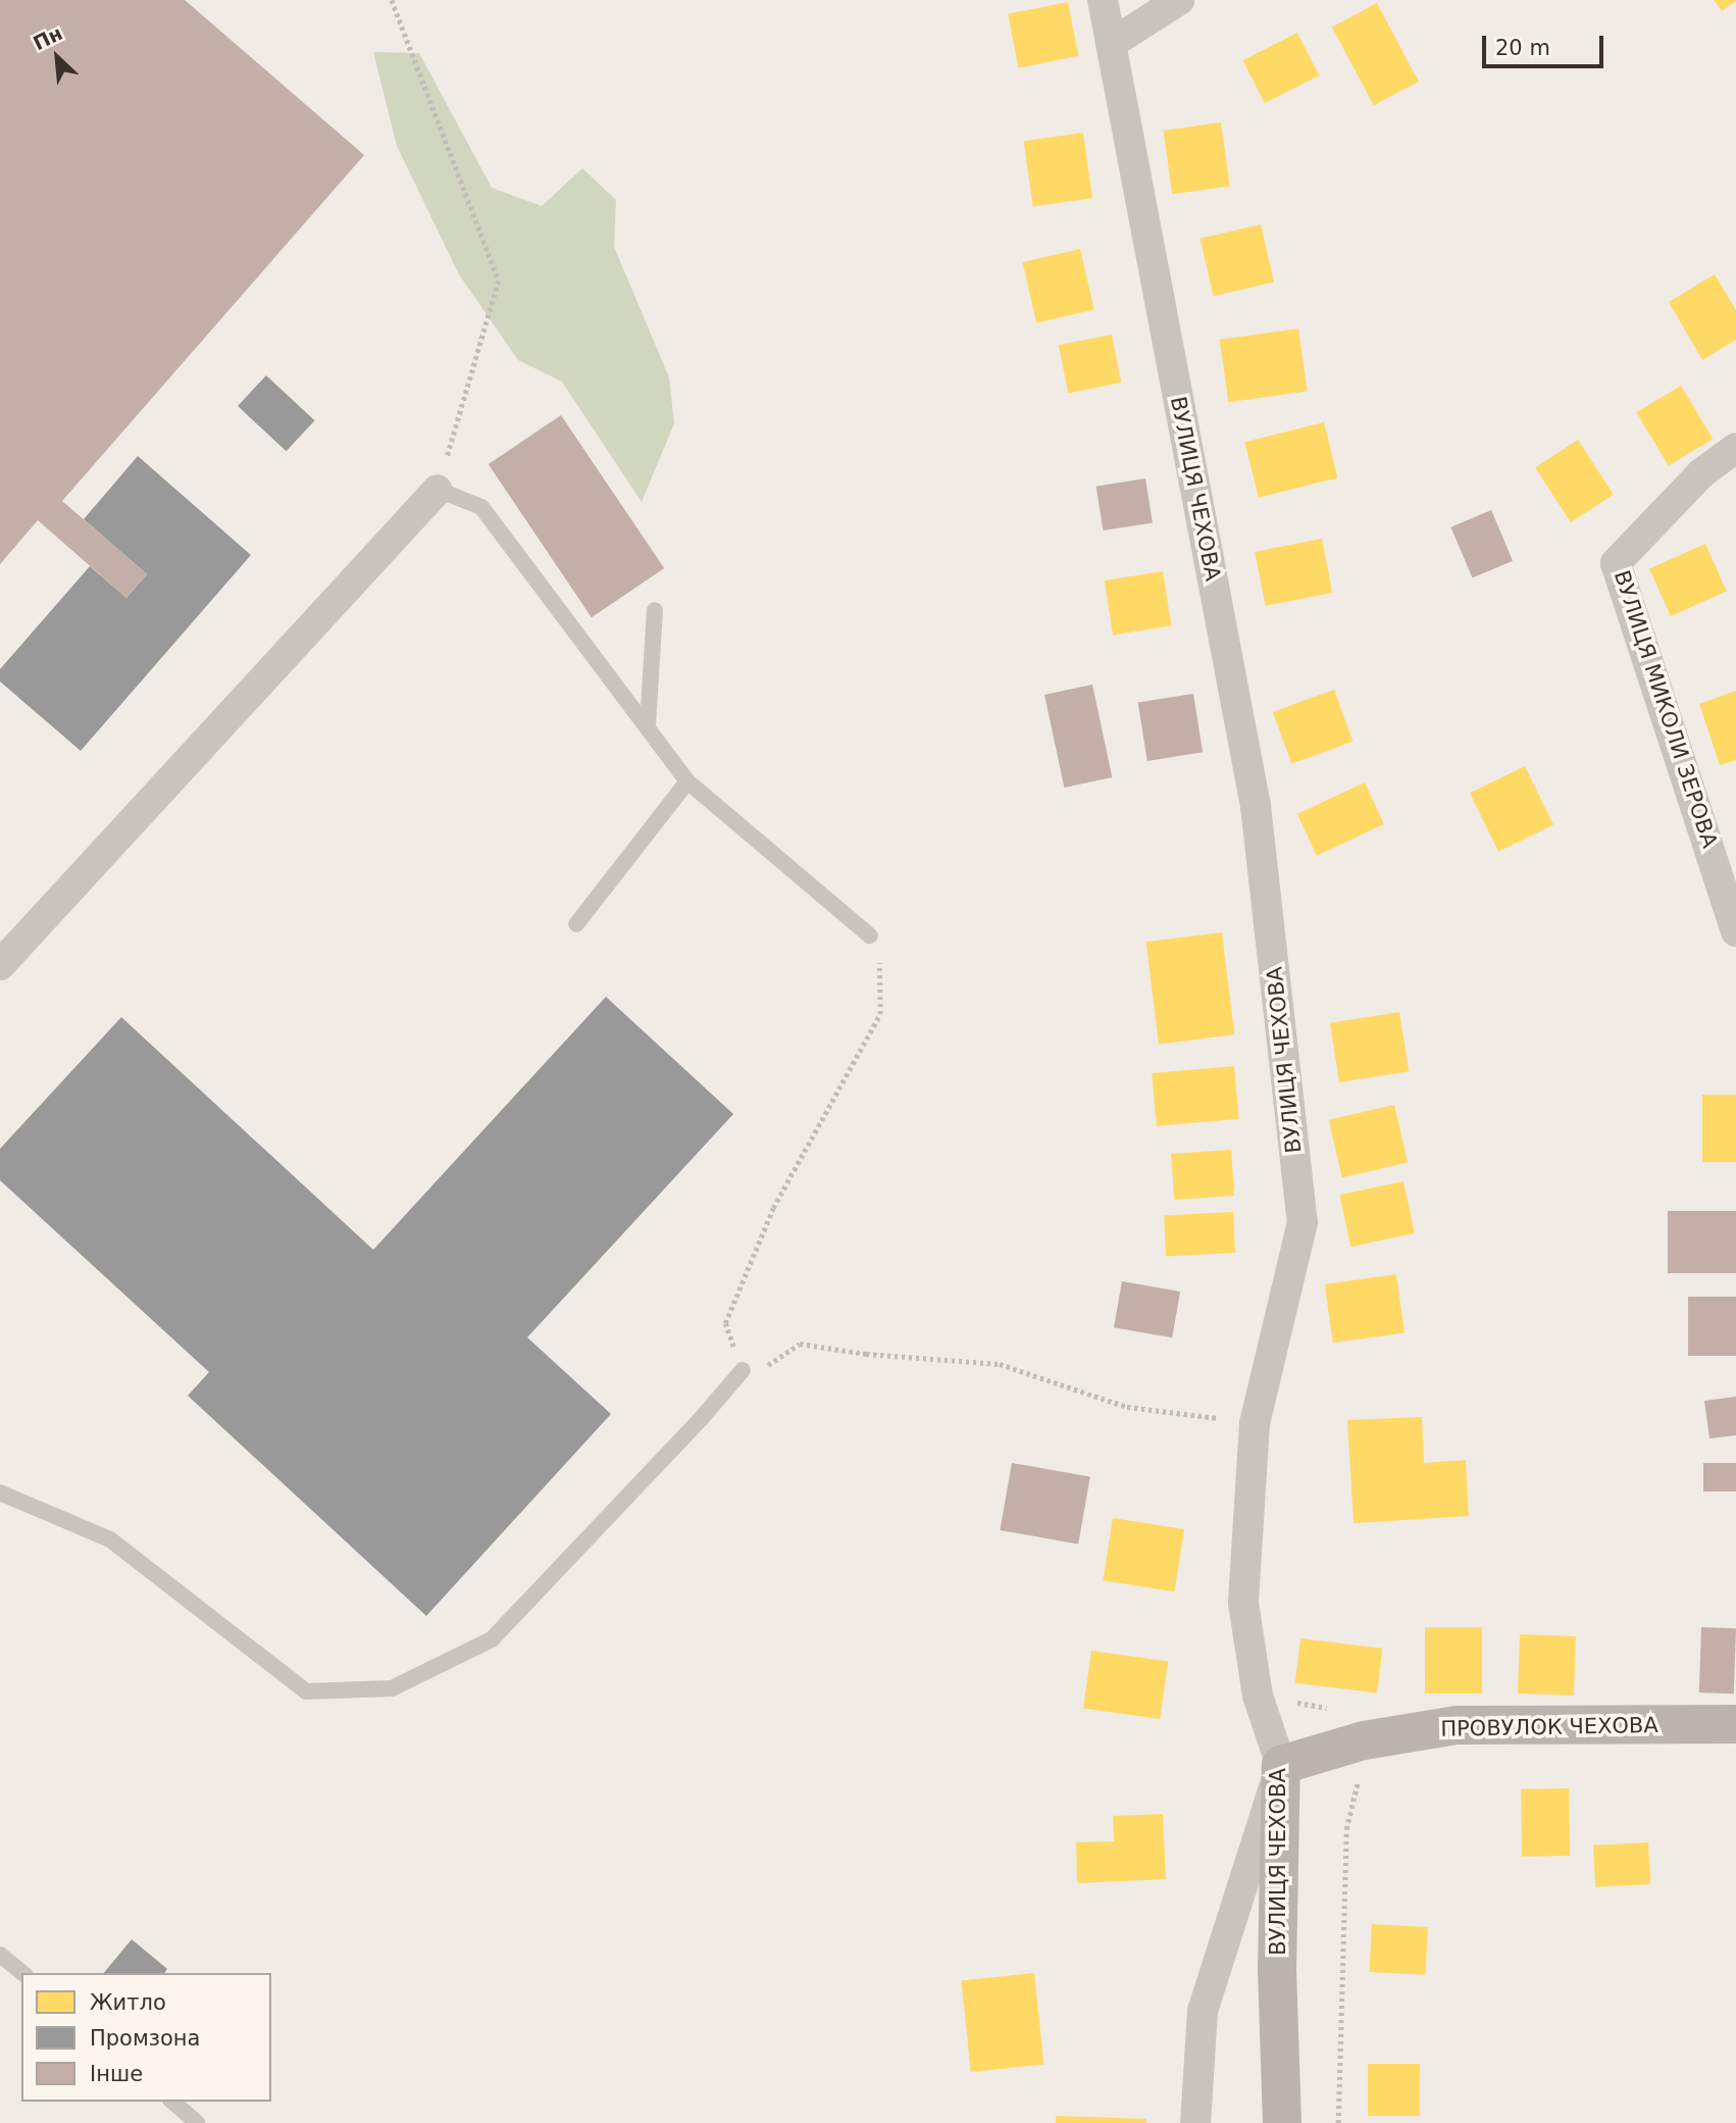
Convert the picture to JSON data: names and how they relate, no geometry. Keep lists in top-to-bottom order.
{
  "streets": {
    "main road": ["ВУЛИЦЯ ЧЕХОВА", "ПРОВУЛОК ЧЕХОВА"],
    "street": ["ВУЛИЦЯ МИКОЛИ ЗЕРОВА"]
  },
  "crossings": [
    ["ВУЛИЦЯ ЧЕХОВА", "ПРОВУЛОК ЧЕХОВА"]
  ],
  "legend": ["Житло", "Промзона", "Інше"],
  "scale_bar": "20 m",
  "north": "top left"
}
